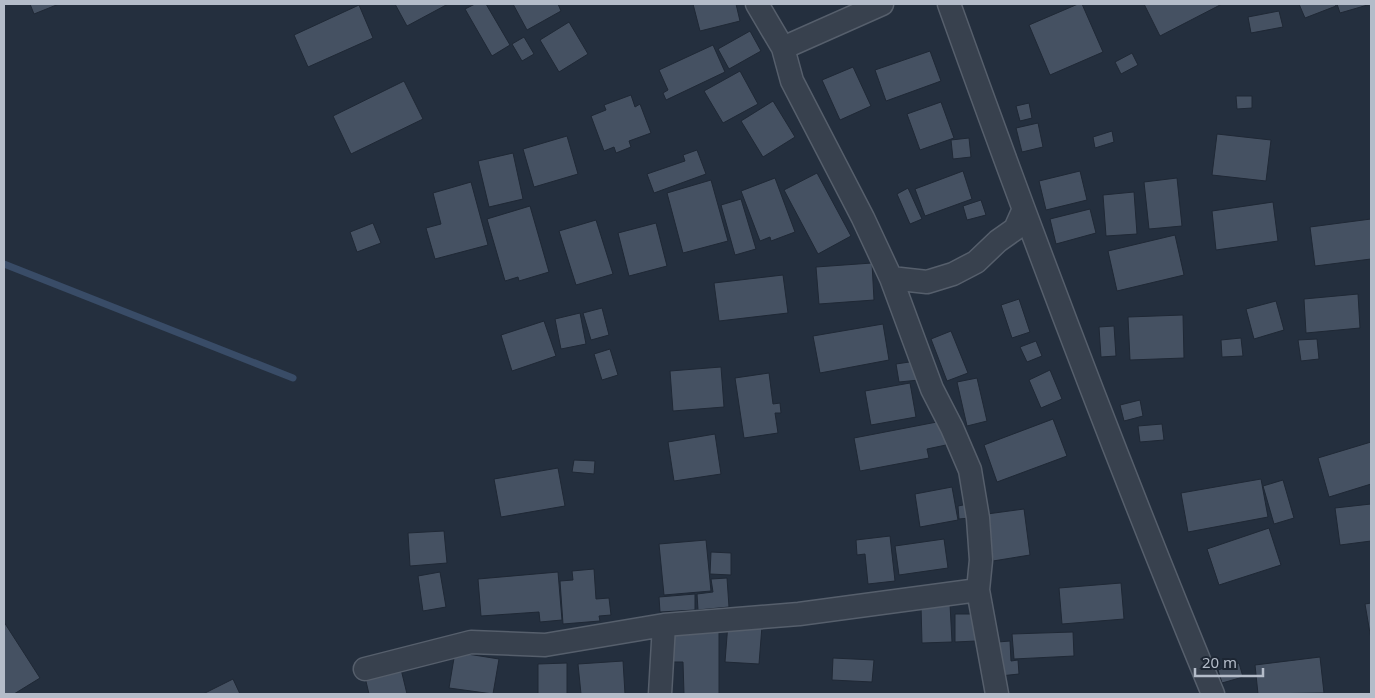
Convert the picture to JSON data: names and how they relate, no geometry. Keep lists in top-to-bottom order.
{
  "scale_bar": "20 m"
}
